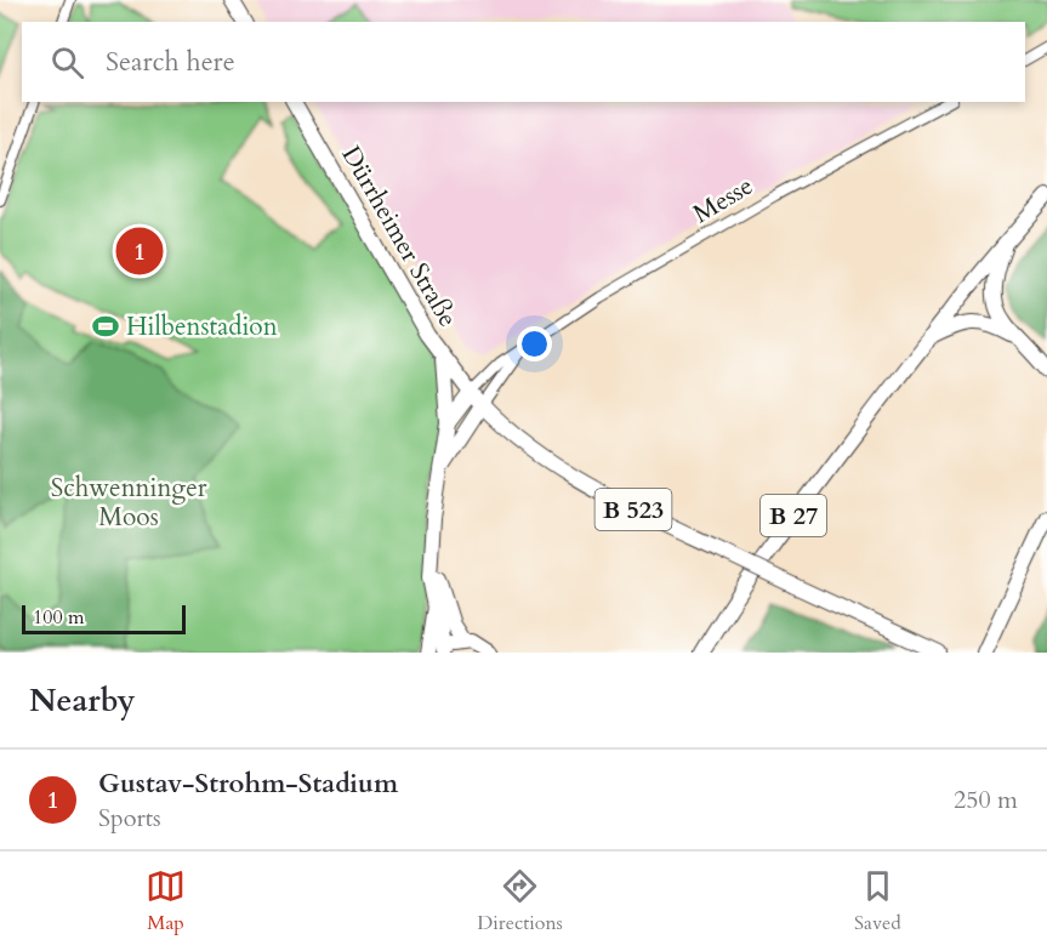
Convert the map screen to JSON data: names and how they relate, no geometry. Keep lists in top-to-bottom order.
{
  "streets": {
    "main road": ["Dürrheimer Straße", "B 523", "B 27"],
    "street": ["Messe"]
  },
  "crossings": [
    ["Messe", "Dürrheimer Straße"],
    ["Messe", "B 523"],
    ["Dürrheimer Straße", "B 523"]
  ],
  "parks": ["Schwenninger Moos"],
  "places": {
    "sports": ["Hilbenstadion"]
  },
  "scale_bar": "100 m",
  "page": {
    "search": "Search here",
    "pins": "1",
    "scale": "100 m",
    "heading": "Nearby",
    "list": [
      {
        "mark": "1",
        "name": "Gustav-Strohm-Stadium",
        "note": "Sports",
        "value": "250 m"
      }
    ],
    "nav": ["Map", "Directions", "Saved"]
  }
}
